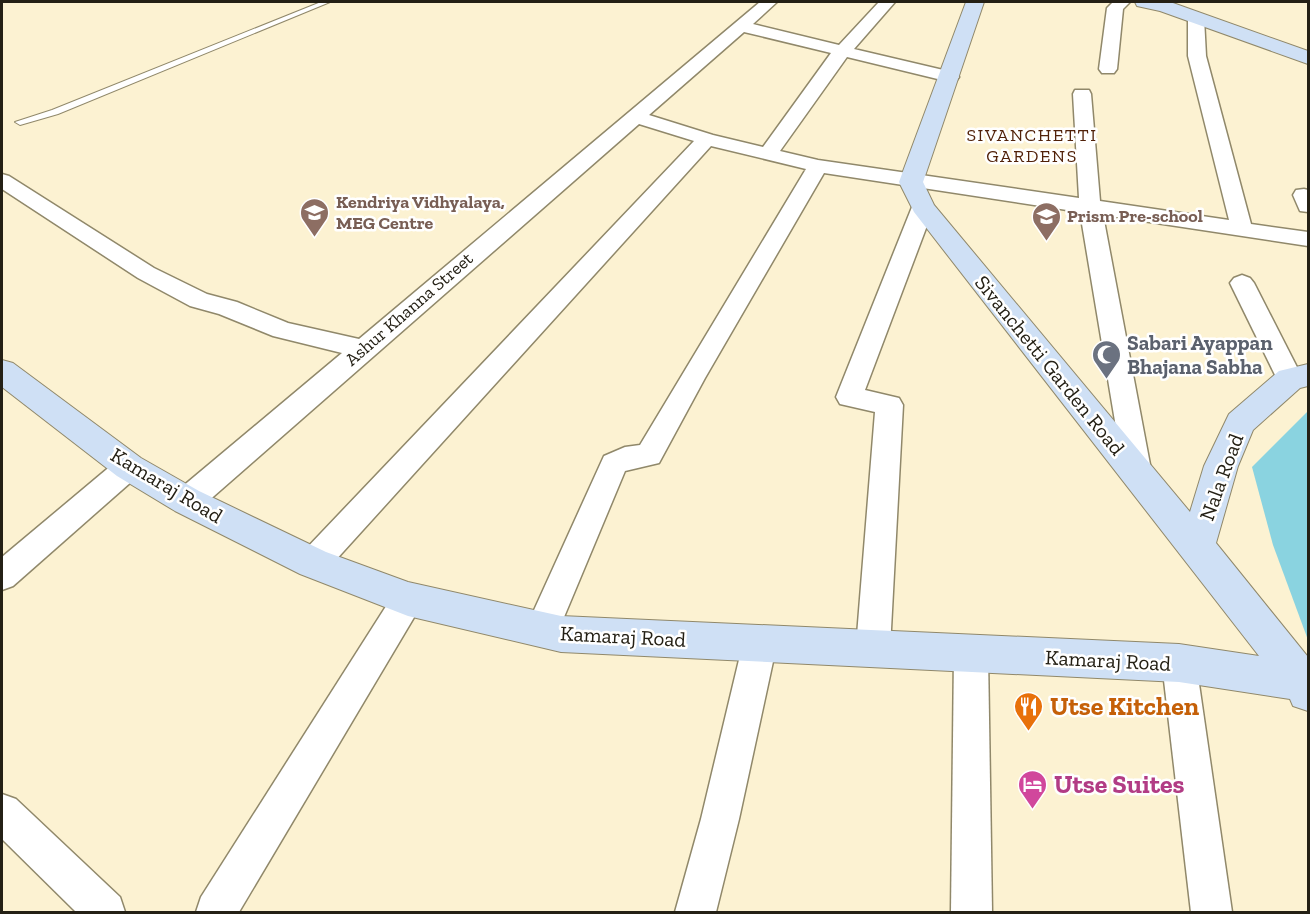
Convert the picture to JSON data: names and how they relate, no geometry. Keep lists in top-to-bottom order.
{
  "streets": {
    "street": [
      "Ashur Khanna Street",
      "Sivanchetti Garden Road",
      "Nala Road",
      "Kamaraj Road"
    ]
  },
  "crossings": [
    ["Ashur Khanna Street", "Kamaraj Road"],
    ["Sivanchetti Garden Road", "Nala Road"],
    ["Sivanchetti Garden Road", "Kamaraj Road"]
  ],
  "districts": ["SIVANCHETTI GARDENS"],
  "places": {
    "school or university": ["Kendriya Vidhyalaya, MEG Centre", "Prism Pre-school"],
    "mosque": ["Sabari Ayappan Bhajana Sabha"],
    "restaurant": ["Utse Kitchen"],
    "hotel": ["Utse Suites"]
  }
}
